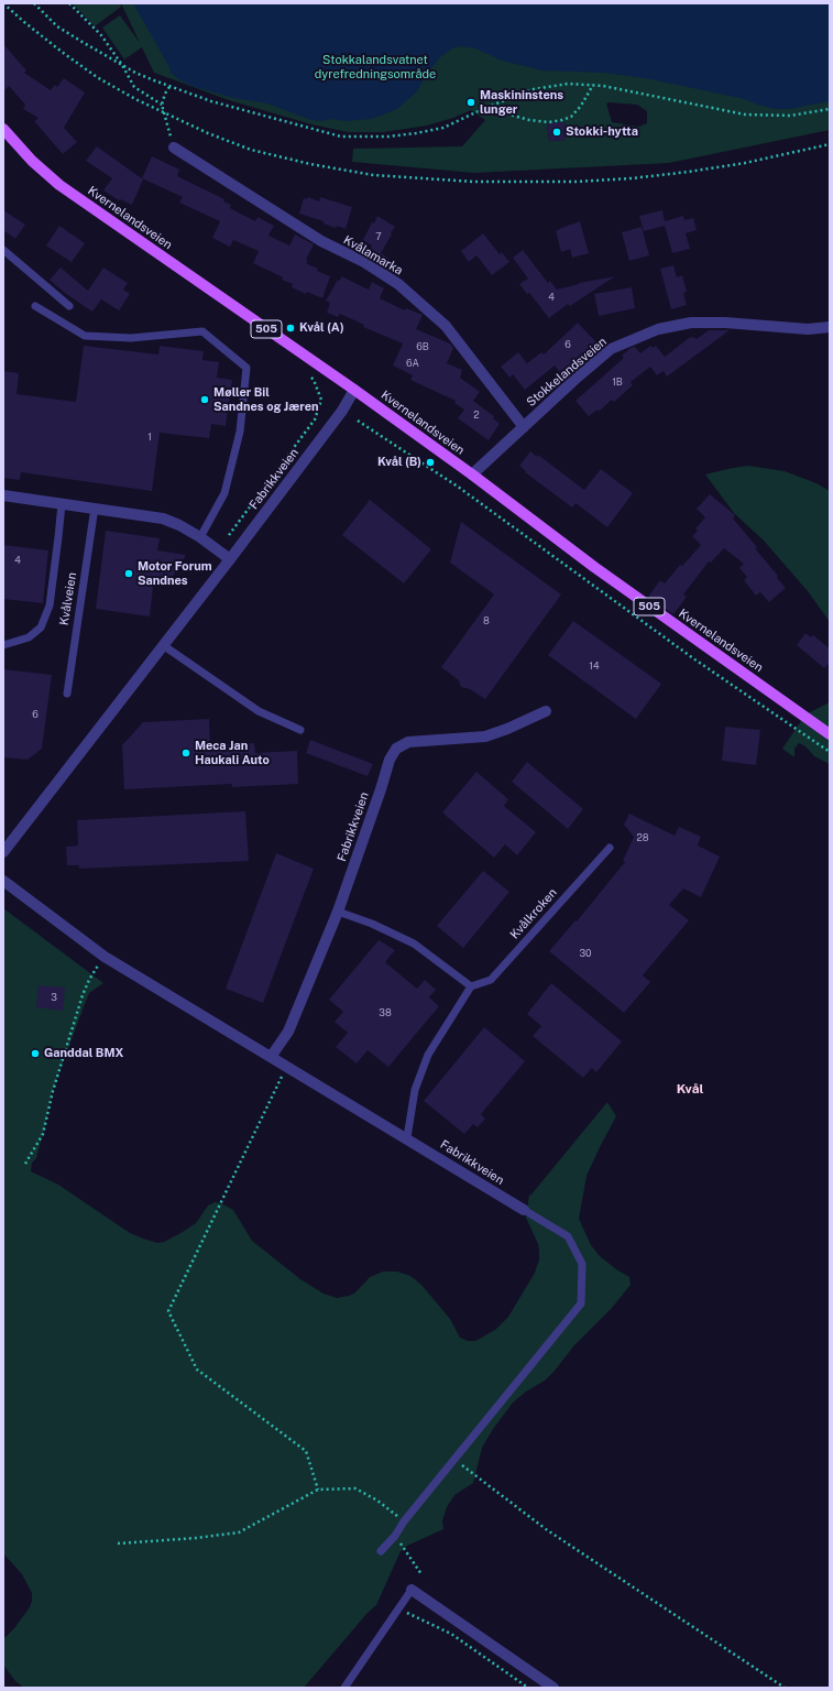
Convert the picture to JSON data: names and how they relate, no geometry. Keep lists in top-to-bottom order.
{
  "streets": {
    "main road": ["Kvernelandsveien", "505"],
    "street": ["Kvålamarka", "Stokkelandsveien", "Fabrikkveien"],
    "lane": ["Kvålveien", "Kvålkroken"]
  },
  "crossings": [
    ["Kvernelandsveien", "Stokkelandsveien"],
    ["Kvernelandsveien", "Fabrikkveien"],
    ["Kvålamarka", "Stokkelandsveien"]
  ],
  "districts": ["Kvål"],
  "parks": ["Stokkalandsvatnet dyrefredningsområde"],
  "places": [
    "Maskininstens lunger",
    "Stokki-hytta",
    "Kvål (A)",
    "Møller Bil Sandnes og Jæren",
    "Kvål (B)",
    "Motor Forum Sandnes",
    "Meca Jan Haukali Auto",
    "Ganddal BMX"
  ],
  "house_numbers": [
    "7",
    "4",
    "6",
    "6B",
    "6A",
    "1B",
    "2",
    "1",
    "4",
    "8",
    "14",
    "6",
    "28",
    "30",
    "3",
    "38"
  ]
}
